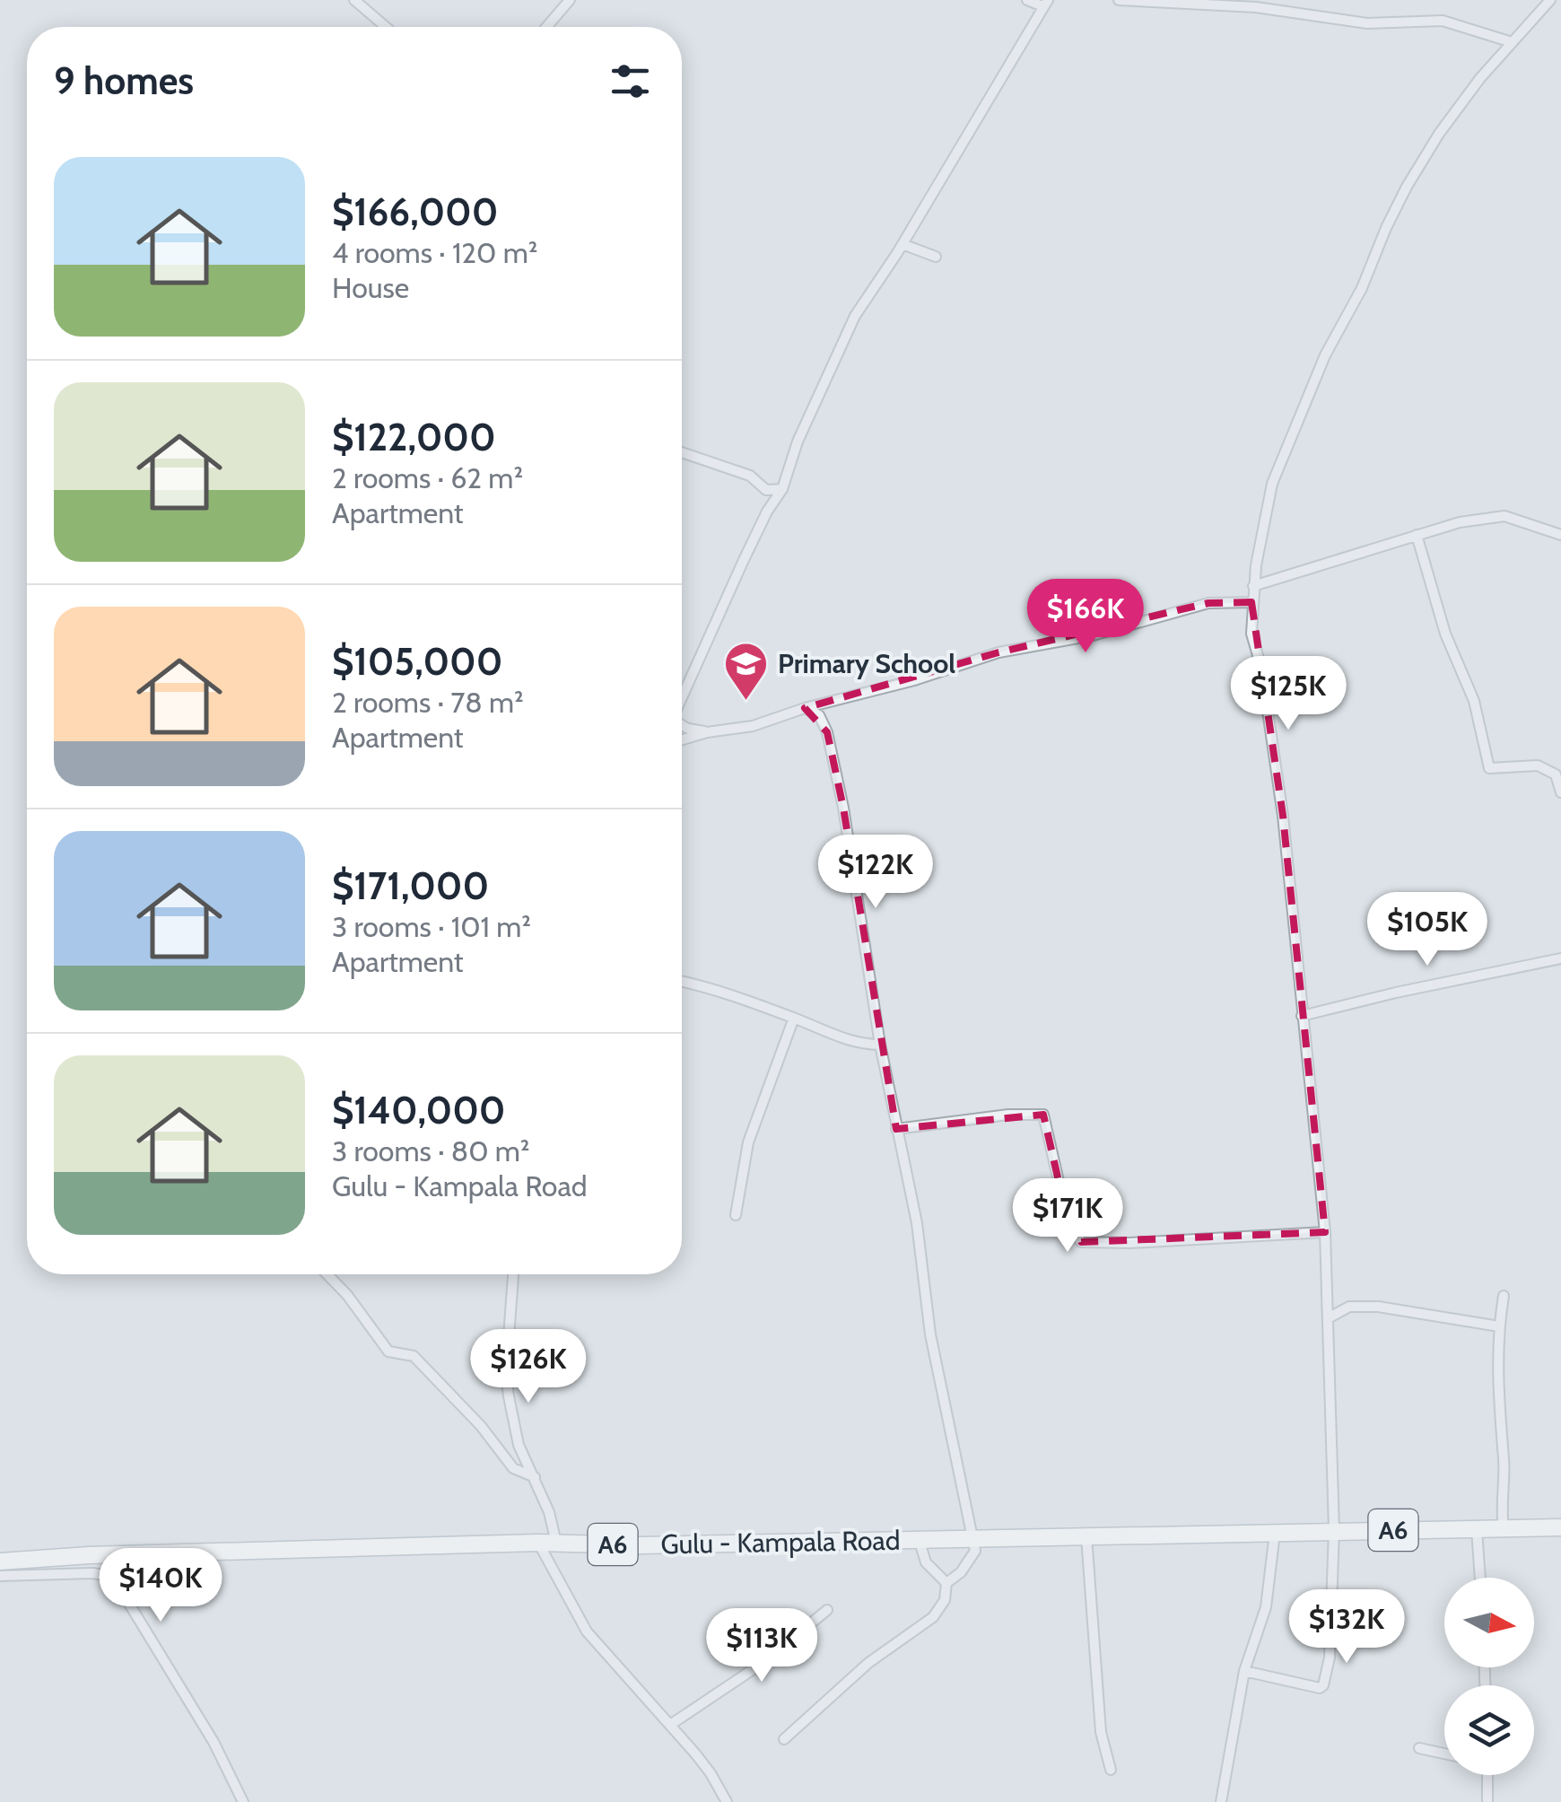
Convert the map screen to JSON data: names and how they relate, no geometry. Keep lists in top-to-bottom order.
{
  "streets": {
    "main road": ["A6", "Gulu - Kampala Road"]
  },
  "places": {
    "school or university": ["Primary School"]
  },
  "north": "right",
  "page": {
    "heading": "9 homes",
    "list": [
      {
        "name": "$166,000",
        "note": "4 rooms · 120 m² · House"
      },
      {
        "name": "$122,000",
        "note": "2 rooms · 62 m² · Apartment"
      },
      {
        "name": "$105,000",
        "note": "2 rooms · 78 m² · Apartment"
      },
      {
        "name": "$171,000",
        "note": "3 rooms · 101 m² · Apartment"
      },
      {
        "name": "$140,000",
        "note": "3 rooms · 80 m² · Gulu - Kampala Road"
      }
    ],
    "price": [
      "$166K",
      "$125K",
      "$122K",
      "$105K",
      "$171K",
      "$126K",
      "$140K",
      "$132K",
      "$113K"
    ]
  }
}
